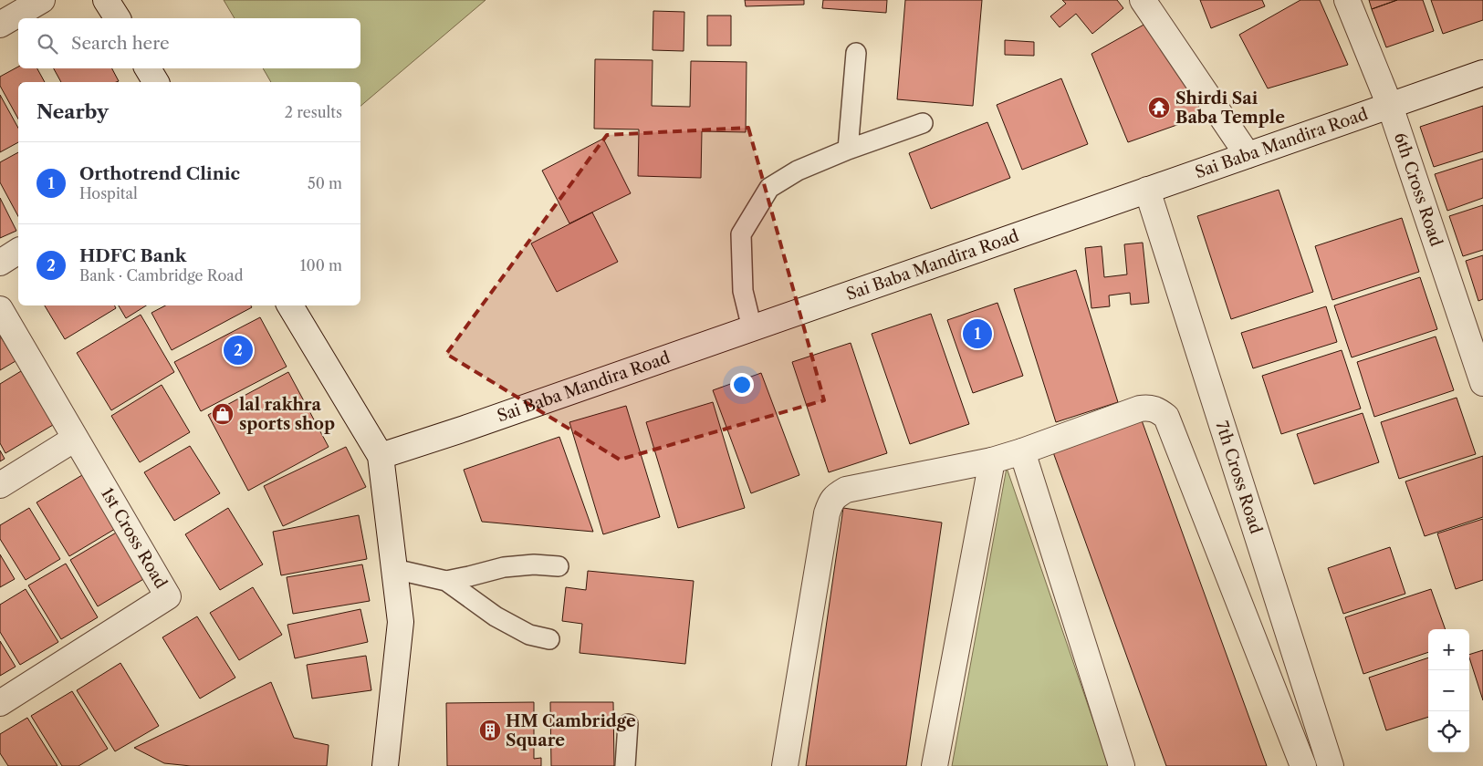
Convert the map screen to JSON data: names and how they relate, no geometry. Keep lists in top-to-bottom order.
{
  "streets": {
    "street": [
      "Sai Baba Mandira Road",
      "6th Cross Road",
      "7th Cross Road",
      "1st Cross Road"
    ]
  },
  "crossings": [
    ["Sai Baba Mandira Road", "6th Cross Road"],
    ["Sai Baba Mandira Road", "7th Cross Road"]
  ],
  "places": {
    "temple": ["Shirdi Sai Baba Temple"],
    "shop": ["lal rakhra sports shop"],
    "building": ["HM Cambridge Square"]
  },
  "page": {
    "search": "Search here",
    "heading": ["Nearby", "2 results"],
    "list": [
      {
        "mark": "1",
        "name": "Orthotrend Clinic",
        "note": "Hospital",
        "value": "50 m"
      },
      {
        "mark": "2",
        "name": "HDFC Bank",
        "note": "Bank · Cambridge Road",
        "value": "100 m"
      }
    ],
    "pins": ["1", "2"],
    "map_buttons": ["+", "−"]
  }
}
